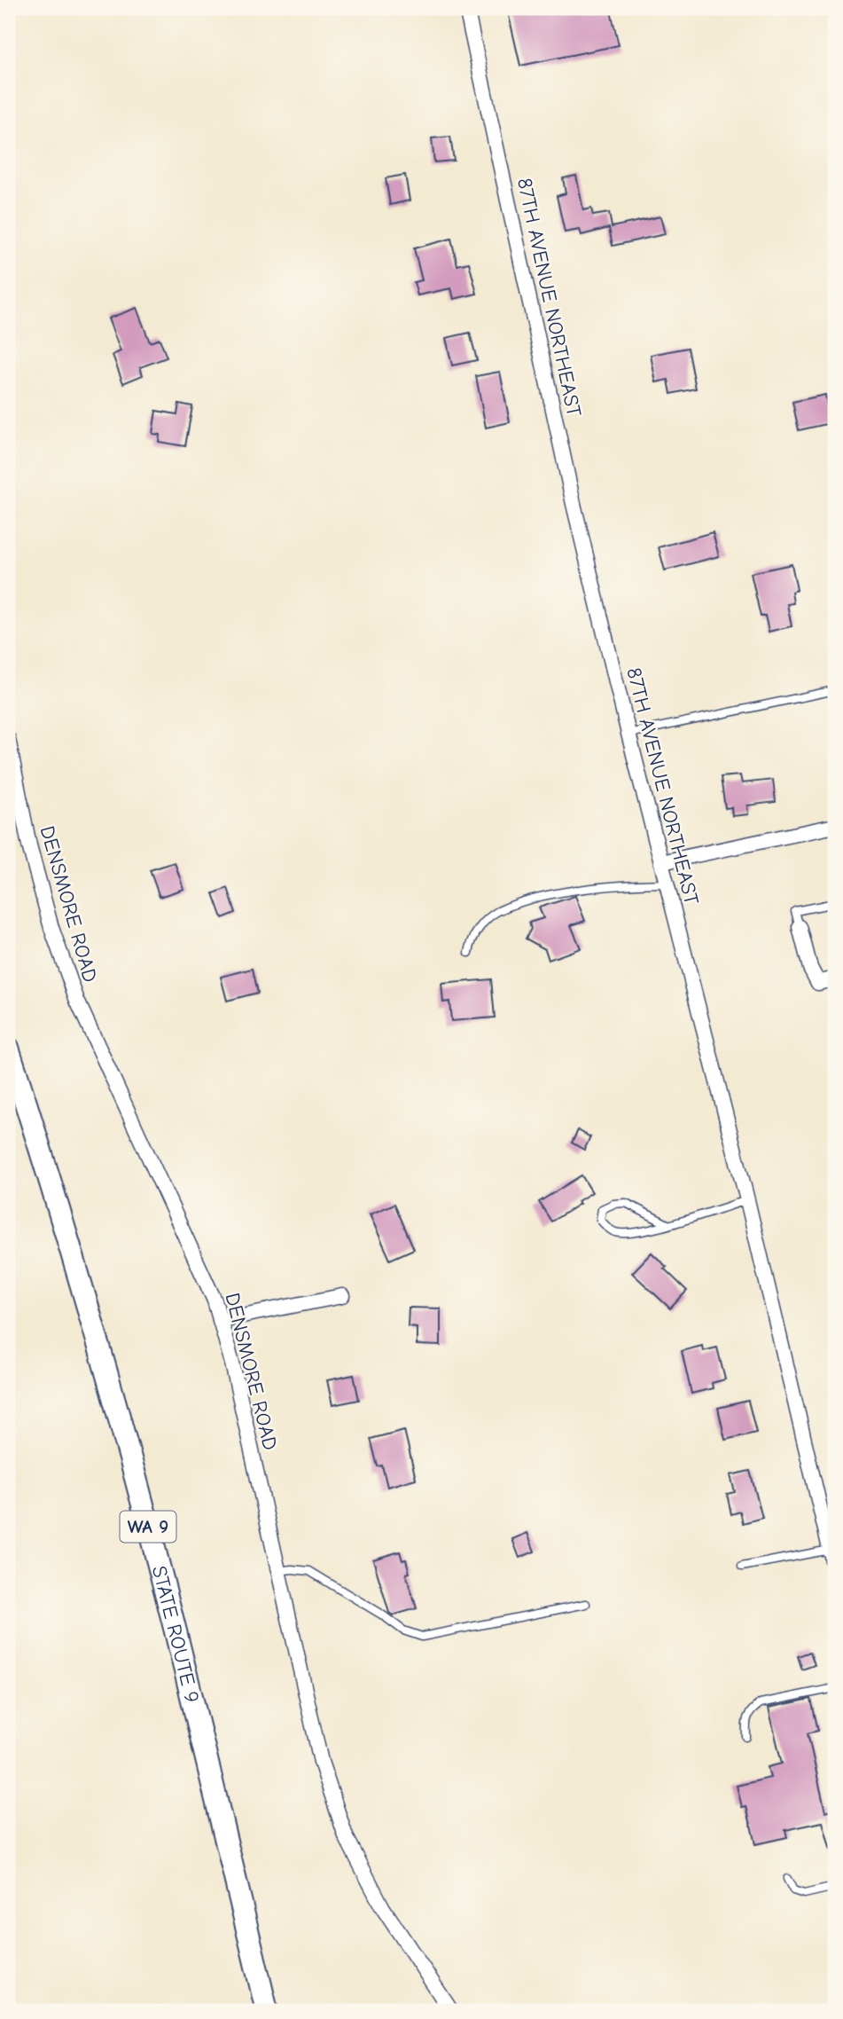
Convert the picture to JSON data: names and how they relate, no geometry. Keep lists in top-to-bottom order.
{
  "streets": {
    "main road": ["WA 9", "STATE ROUTE 9"],
    "street": ["87TH AVENUE NORTHEAST", "DENSMORE ROAD"]
  }
}
